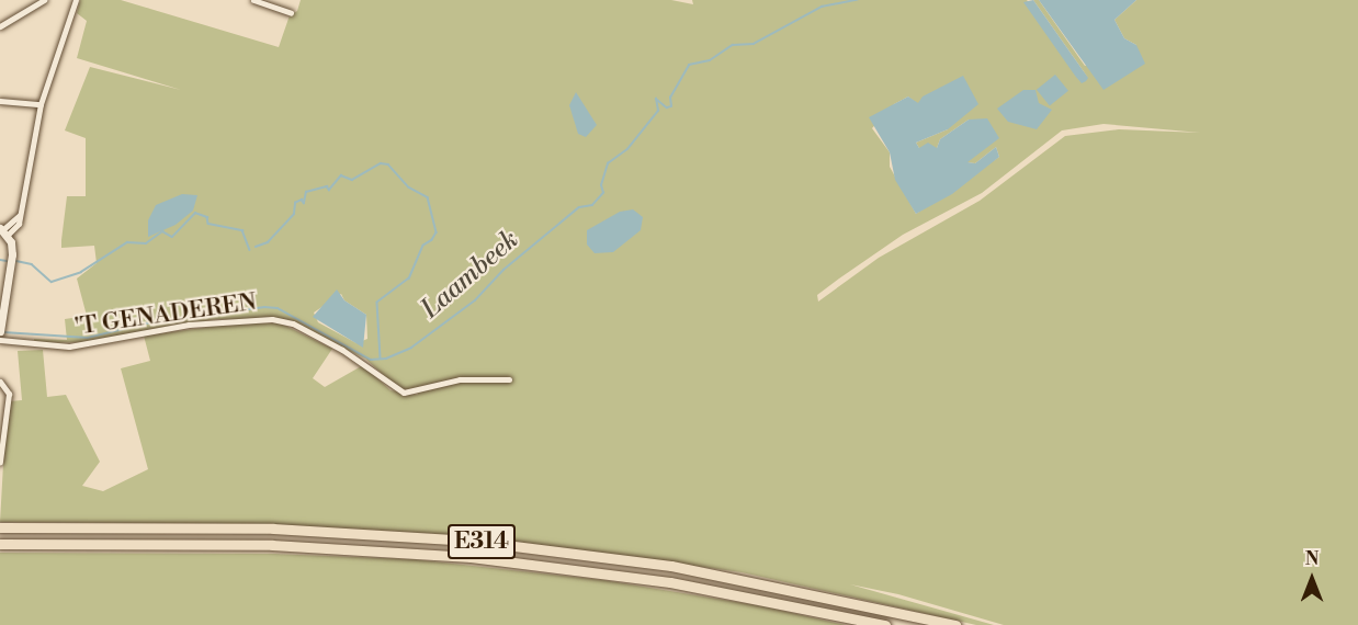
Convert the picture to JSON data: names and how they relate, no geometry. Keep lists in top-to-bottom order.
{
  "streets": {
    "highway": ["E314"],
    "street": ["'T GENADEREN"]
  },
  "water": ["Laambeek"],
  "north": "top"
}
